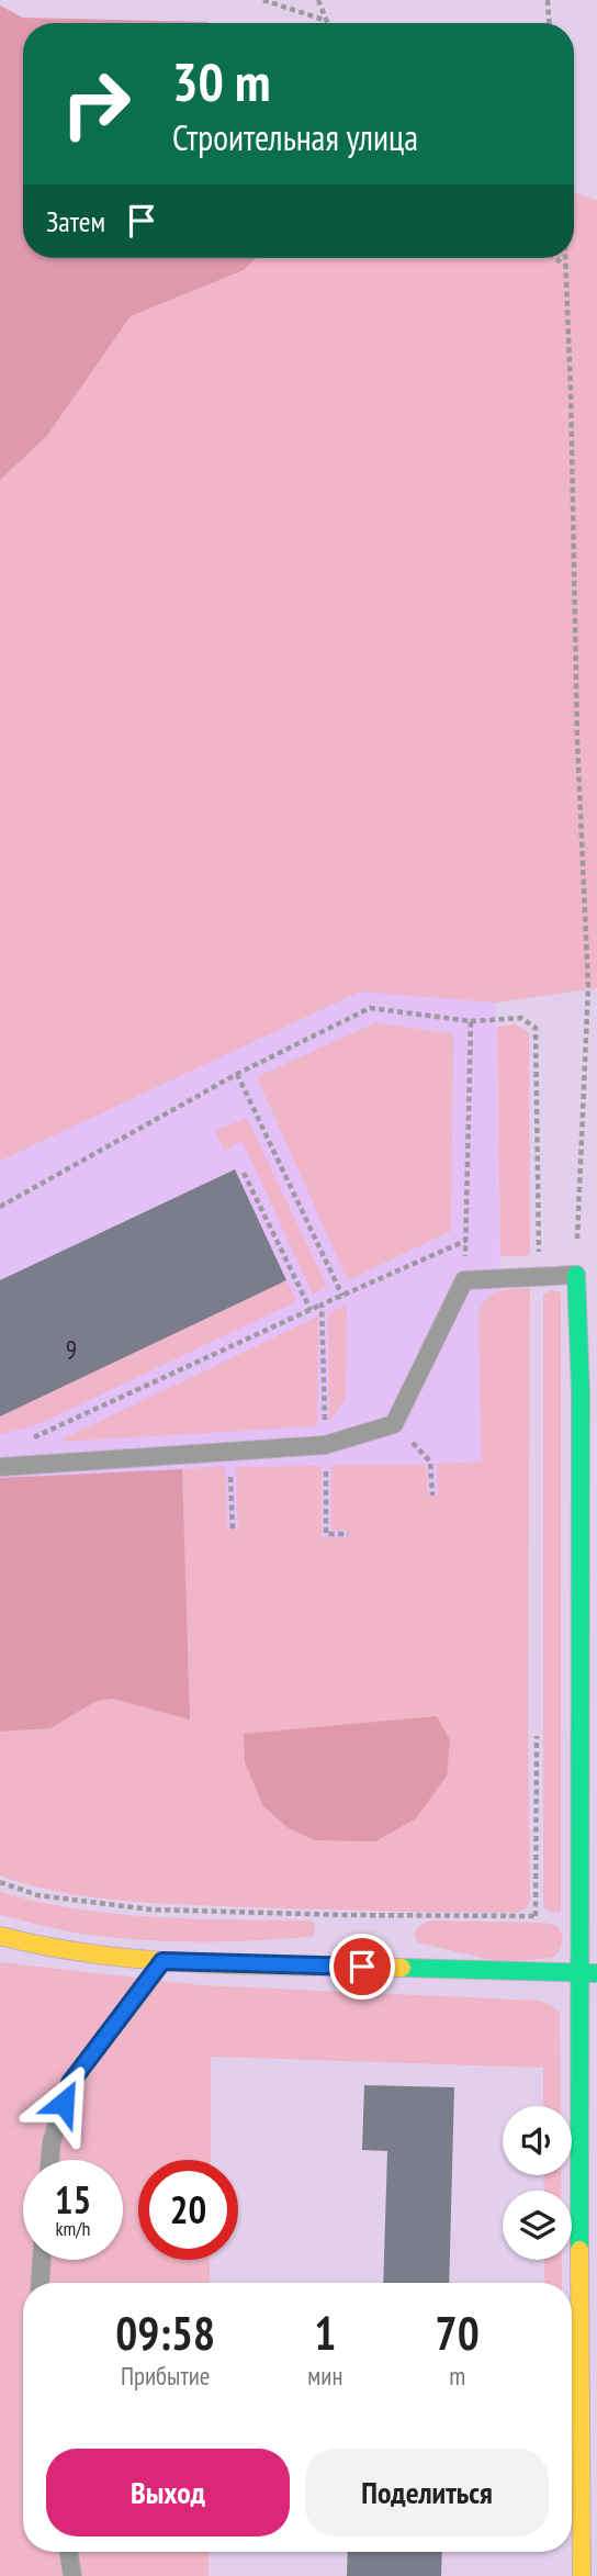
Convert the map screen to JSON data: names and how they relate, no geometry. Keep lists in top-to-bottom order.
{
  "house_numbers": ["9"],
  "page": {
    "turn": ["30 m", "Строительная улица"],
    "then": "Затем",
    "speed": "15 km/h",
    "limit": "20",
    "eta": [
      "09:58",
      "Прибытие",
      "1",
      "мин",
      "70",
      "m"
    ],
    "buttons": ["Выход", "Поделиться"]
  }
}
